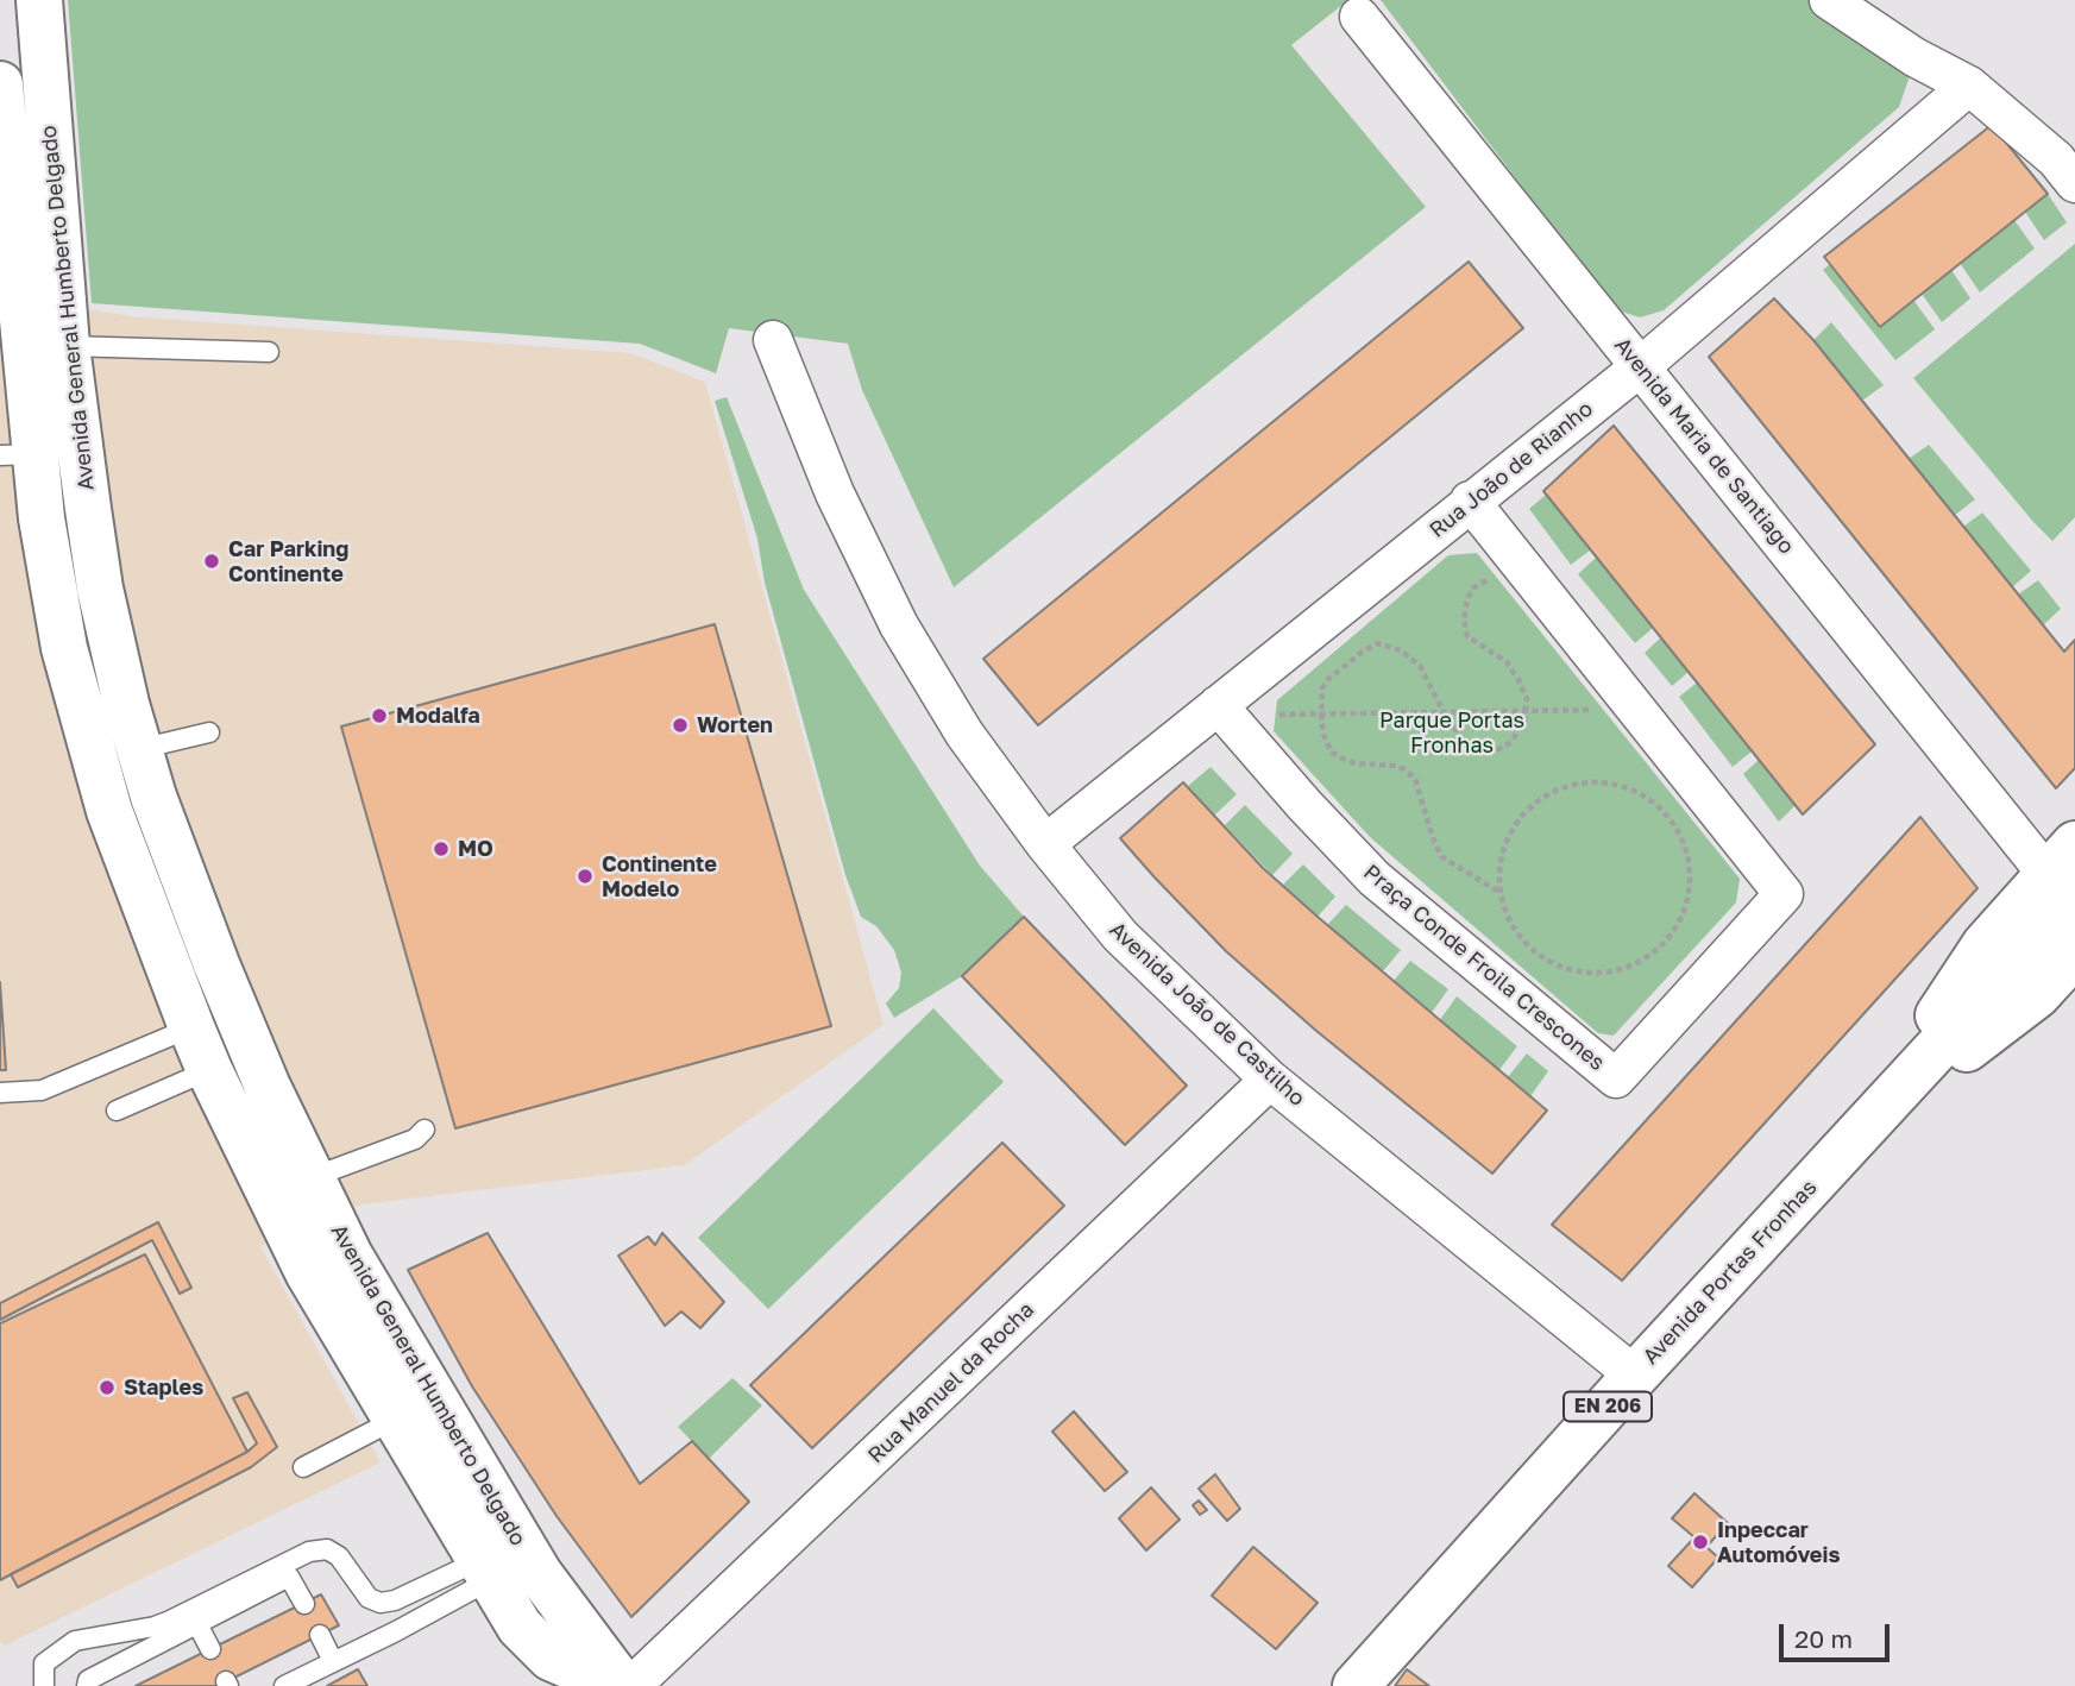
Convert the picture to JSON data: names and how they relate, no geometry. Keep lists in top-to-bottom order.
{
  "streets": {
    "main road": ["Avenida General Humberto Delgado", "Avenida Portas Fronhas", "EN 206"],
    "street": [
      "Avenida Maria de Santiago",
      "Rua João de Rianho",
      "Praça Conde Froila Crescones",
      "Avenida João de Castilho",
      "Rua Manuel da Rocha"
    ]
  },
  "crossings": [
    ["Avenida Maria de Santiago", "Rua João de Rianho"],
    ["Avenida Maria de Santiago", "Avenida Portas Fronhas"],
    ["Rua João de Rianho", "Praça Conde Froila Crescones"],
    ["Rua João de Rianho", "Avenida João de Castilho"],
    ["Avenida João de Castilho", "Avenida Portas Fronhas"],
    ["Avenida João de Castilho", "Rua Manuel da Rocha"]
  ],
  "parks": ["Parque Portas Fronhas"],
  "places": [
    "Car Parking Continente",
    "Modalfa",
    "Worten",
    "MO",
    "Continente Modelo",
    "Staples",
    "Inpeccar Automóveis"
  ],
  "scale_bar": "20 m"
}
